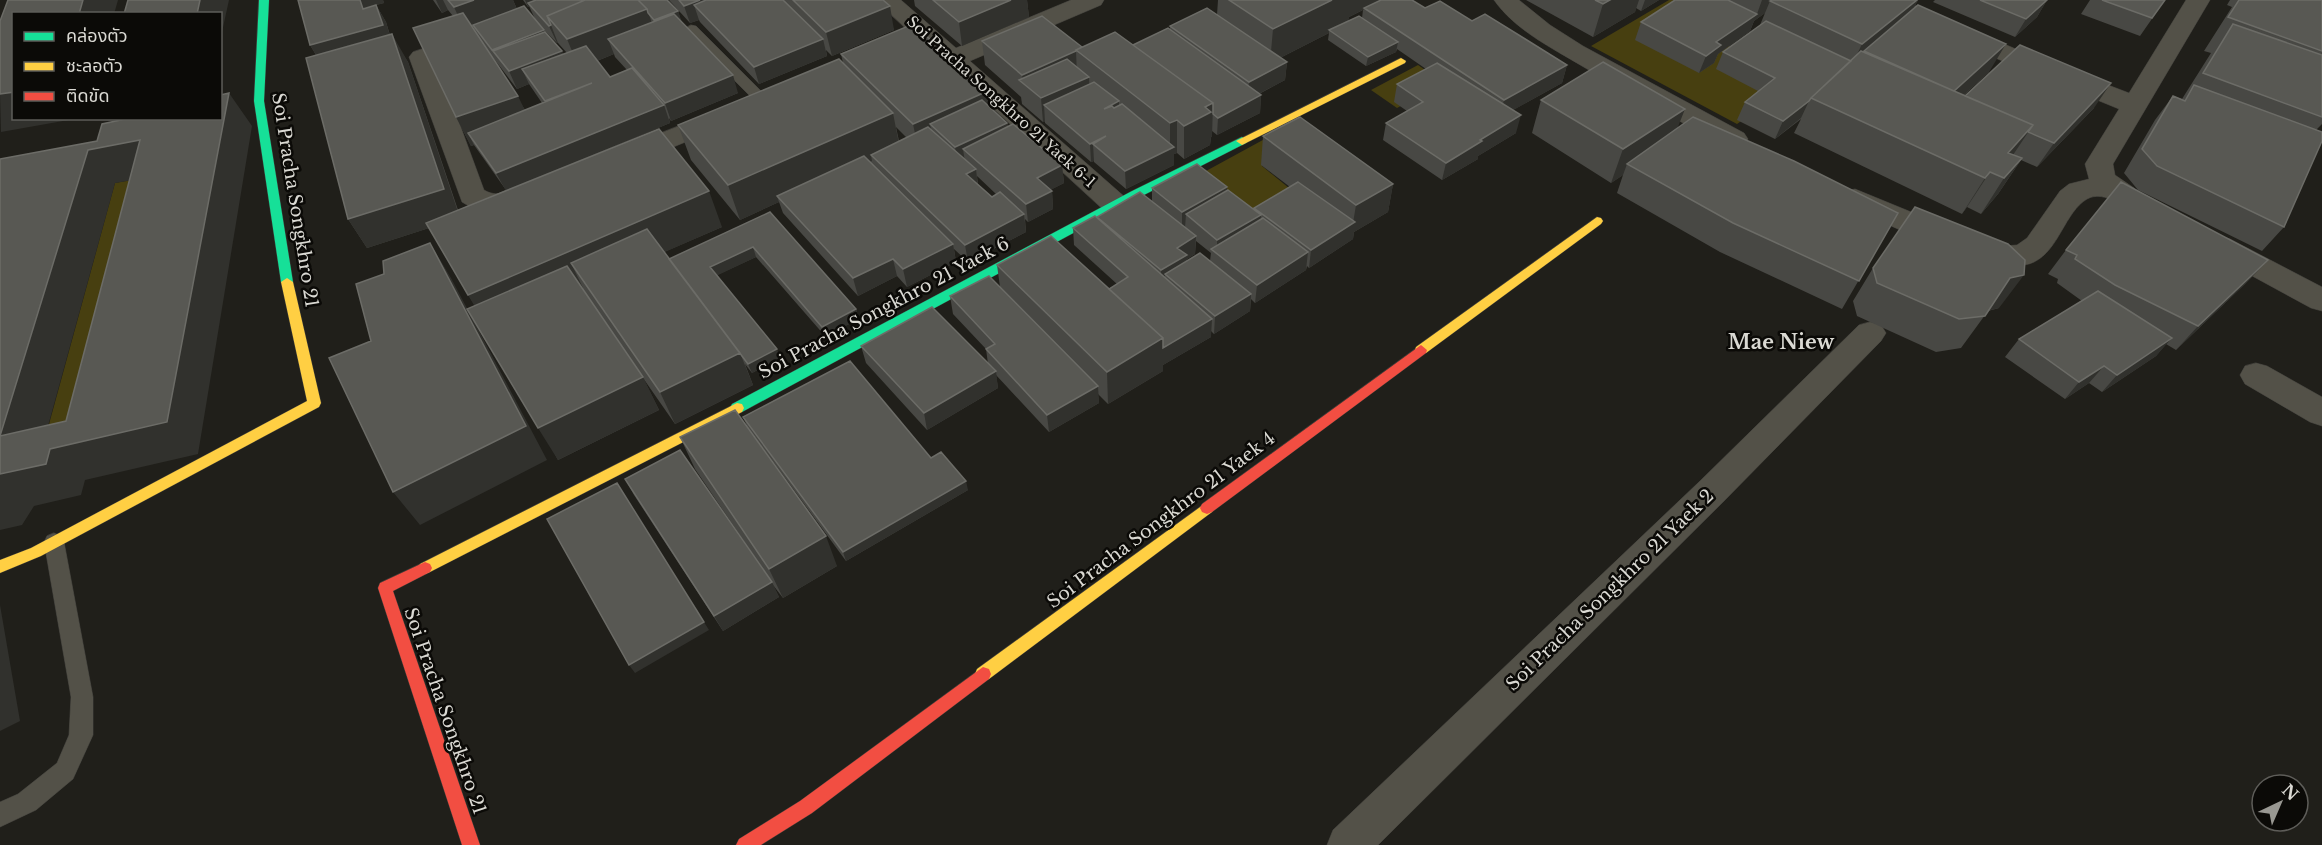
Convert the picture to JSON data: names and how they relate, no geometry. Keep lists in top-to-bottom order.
{
  "streets": {
    "street": [
      "Soi Pracha Songkhro 21 Yaek 6-1",
      "Soi Pracha Songkhro 21",
      "Soi Pracha Songkhro 21 Yaek 6",
      "Soi Pracha Songkhro 21 Yaek 4",
      "Soi Pracha Songkhro 21 Yaek 2"
    ]
  },
  "crossings": [
    ["Soi Pracha Songkhro 21 Yaek 6-1", "Soi Pracha Songkhro 21 Yaek 6"],
    ["Soi Pracha Songkhro 21", "Soi Pracha Songkhro 21 Yaek 6"]
  ],
  "districts": ["Mae Niew"],
  "legend": ["คล่องตัว", "ชะลอตัว", "ติดขัด"],
  "north": "top right"
}
